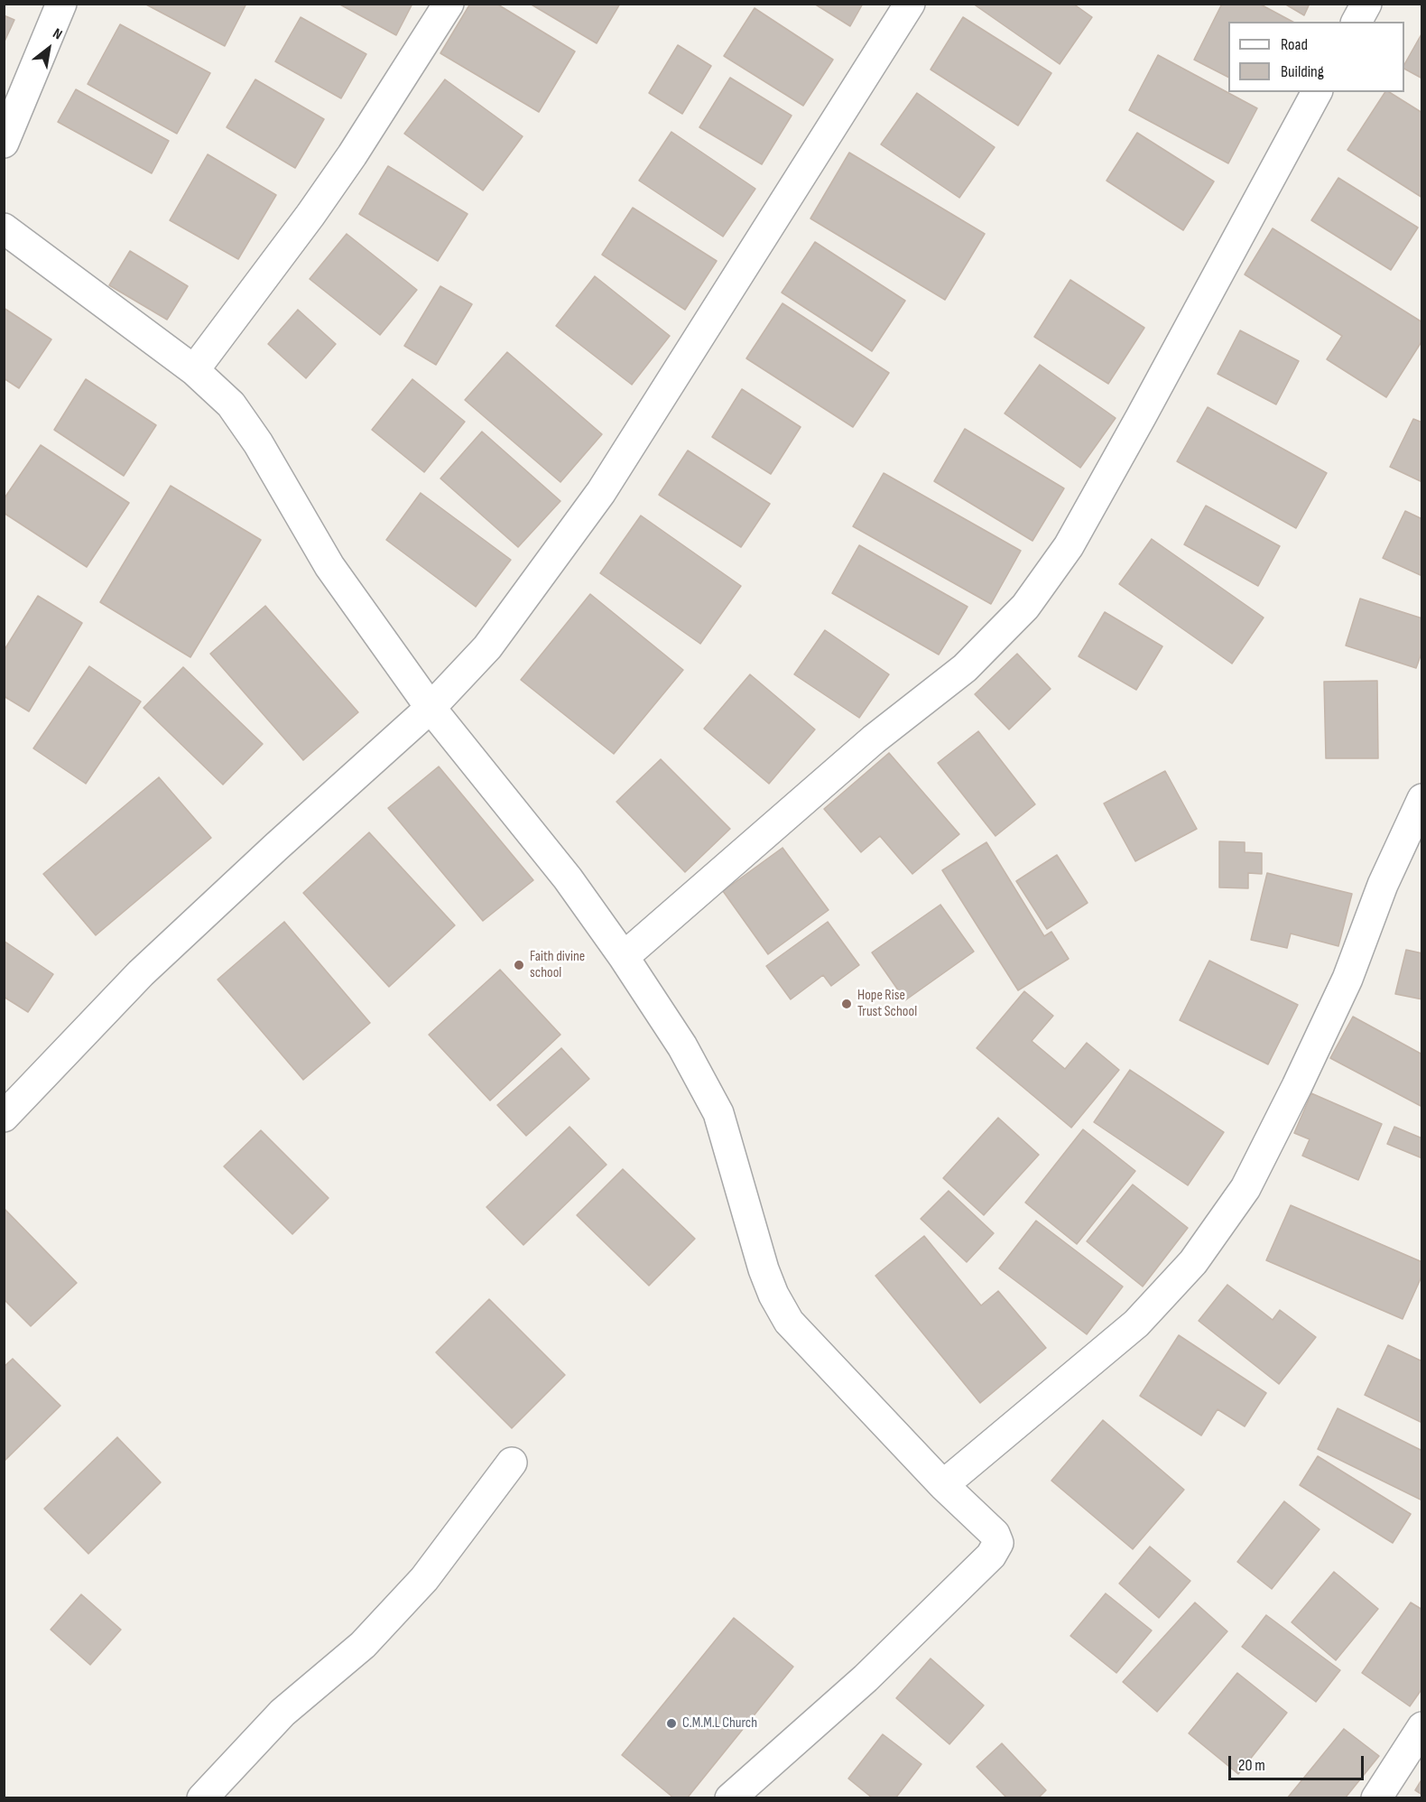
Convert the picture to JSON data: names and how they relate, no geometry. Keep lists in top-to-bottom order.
{
  "places": ["Faith divine school", "Hope Rise Trust School", "C.M.M.L Church"],
  "legend": ["Road", "Building"],
  "scale_bar": "20 m",
  "north": "top right"
}
